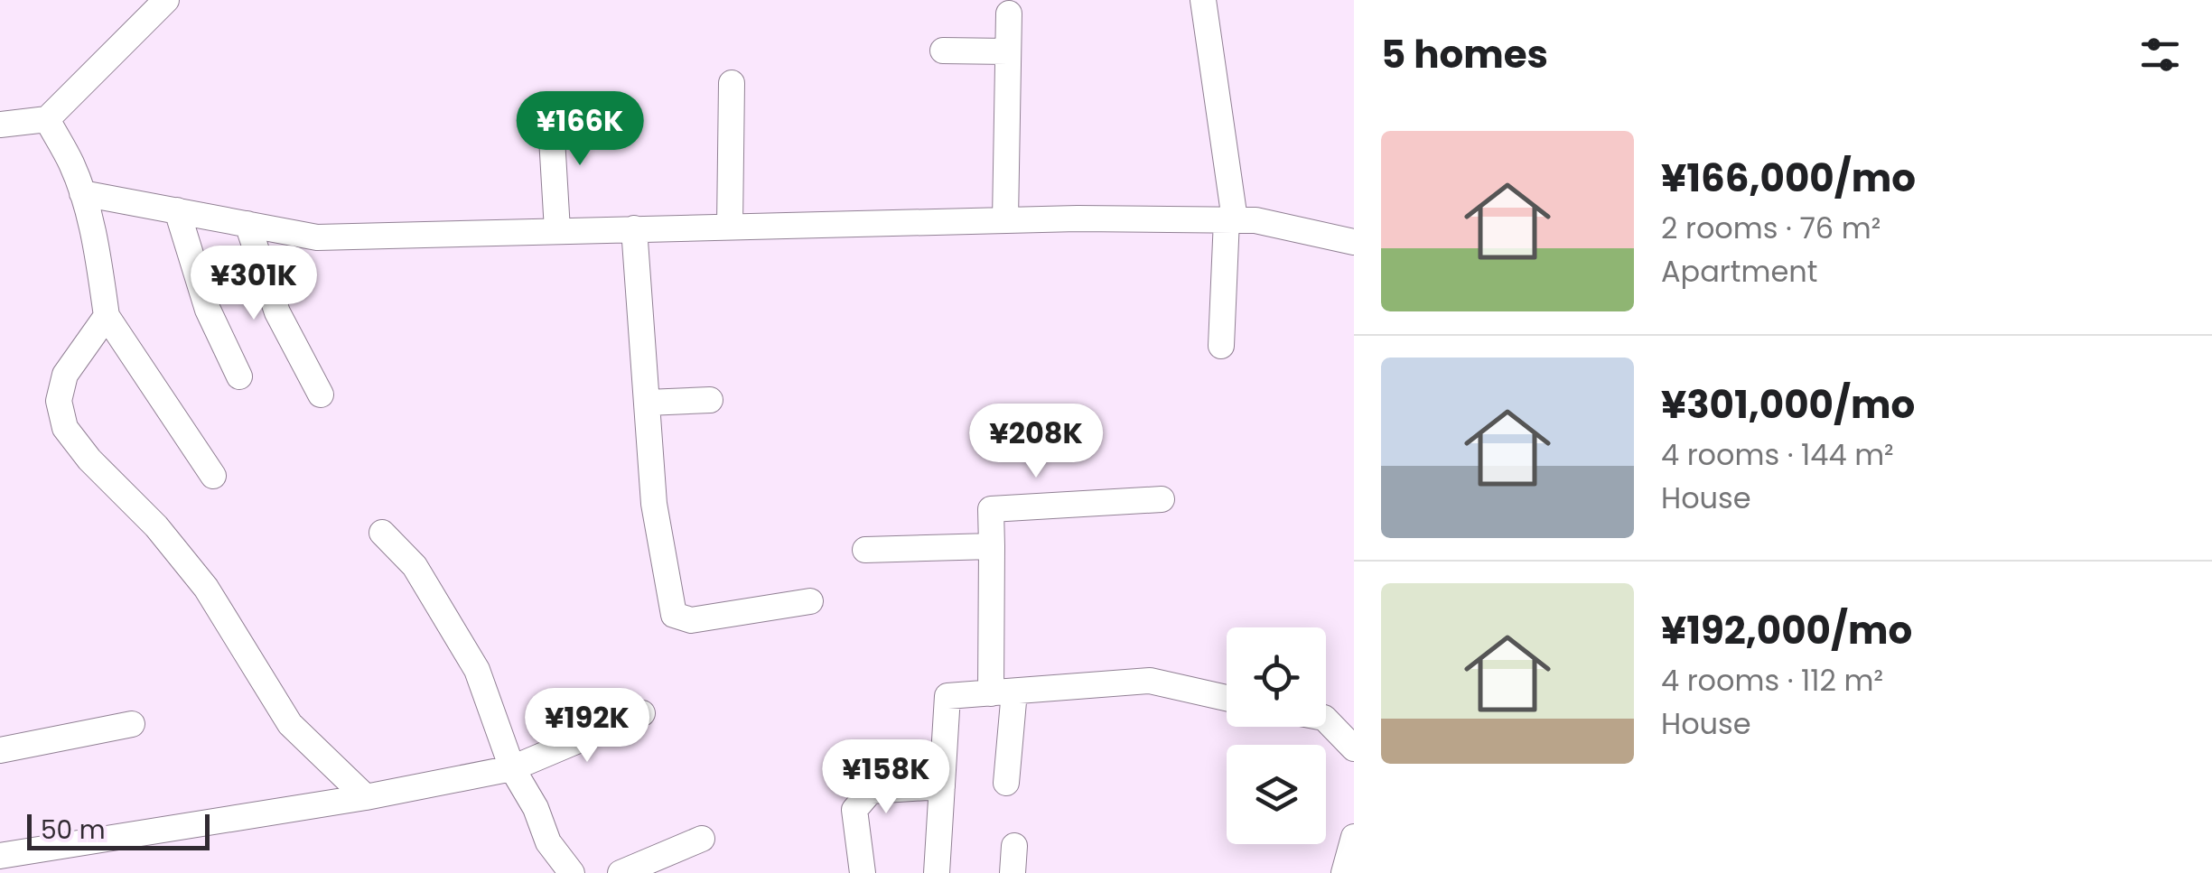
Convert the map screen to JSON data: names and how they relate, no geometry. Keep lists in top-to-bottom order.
{
  "scale_bar": "50 m",
  "page": {
    "heading": "5 homes",
    "price": [
      "¥166K",
      "¥301K",
      "¥208K",
      "¥192K",
      "¥158K"
    ],
    "list": [
      {
        "name": "¥166,000/mo",
        "note": "2 rooms · 76 m² · Apartment"
      },
      {
        "name": "¥301,000/mo",
        "note": "4 rooms · 144 m² · House"
      },
      {
        "name": "¥192,000/mo",
        "note": "4 rooms · 112 m² · House"
      }
    ],
    "scale": "50 m"
  }
}
